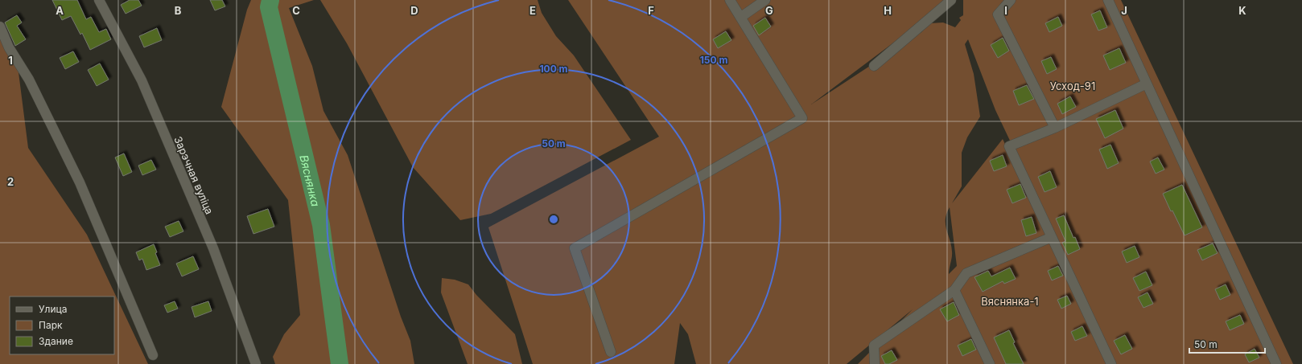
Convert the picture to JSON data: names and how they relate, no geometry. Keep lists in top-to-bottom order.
{
  "streets": {
    "street": ["Зарэчная вуліца"]
  },
  "water": ["Вяснянка"],
  "parks": ["Усход-91", "Вяснянка-1"],
  "legend": ["Улица", "Парк", "Здание"],
  "scale_bar": "50 m",
  "grid": {
    "columns": [
      "A",
      "B",
      "C",
      "D",
      "E",
      "F",
      "G",
      "H",
      "I",
      "J",
      "K"
    ],
    "rows": ["1", "2"]
  },
  "rings": ["150 m", "100 m", "50 m"]
}
